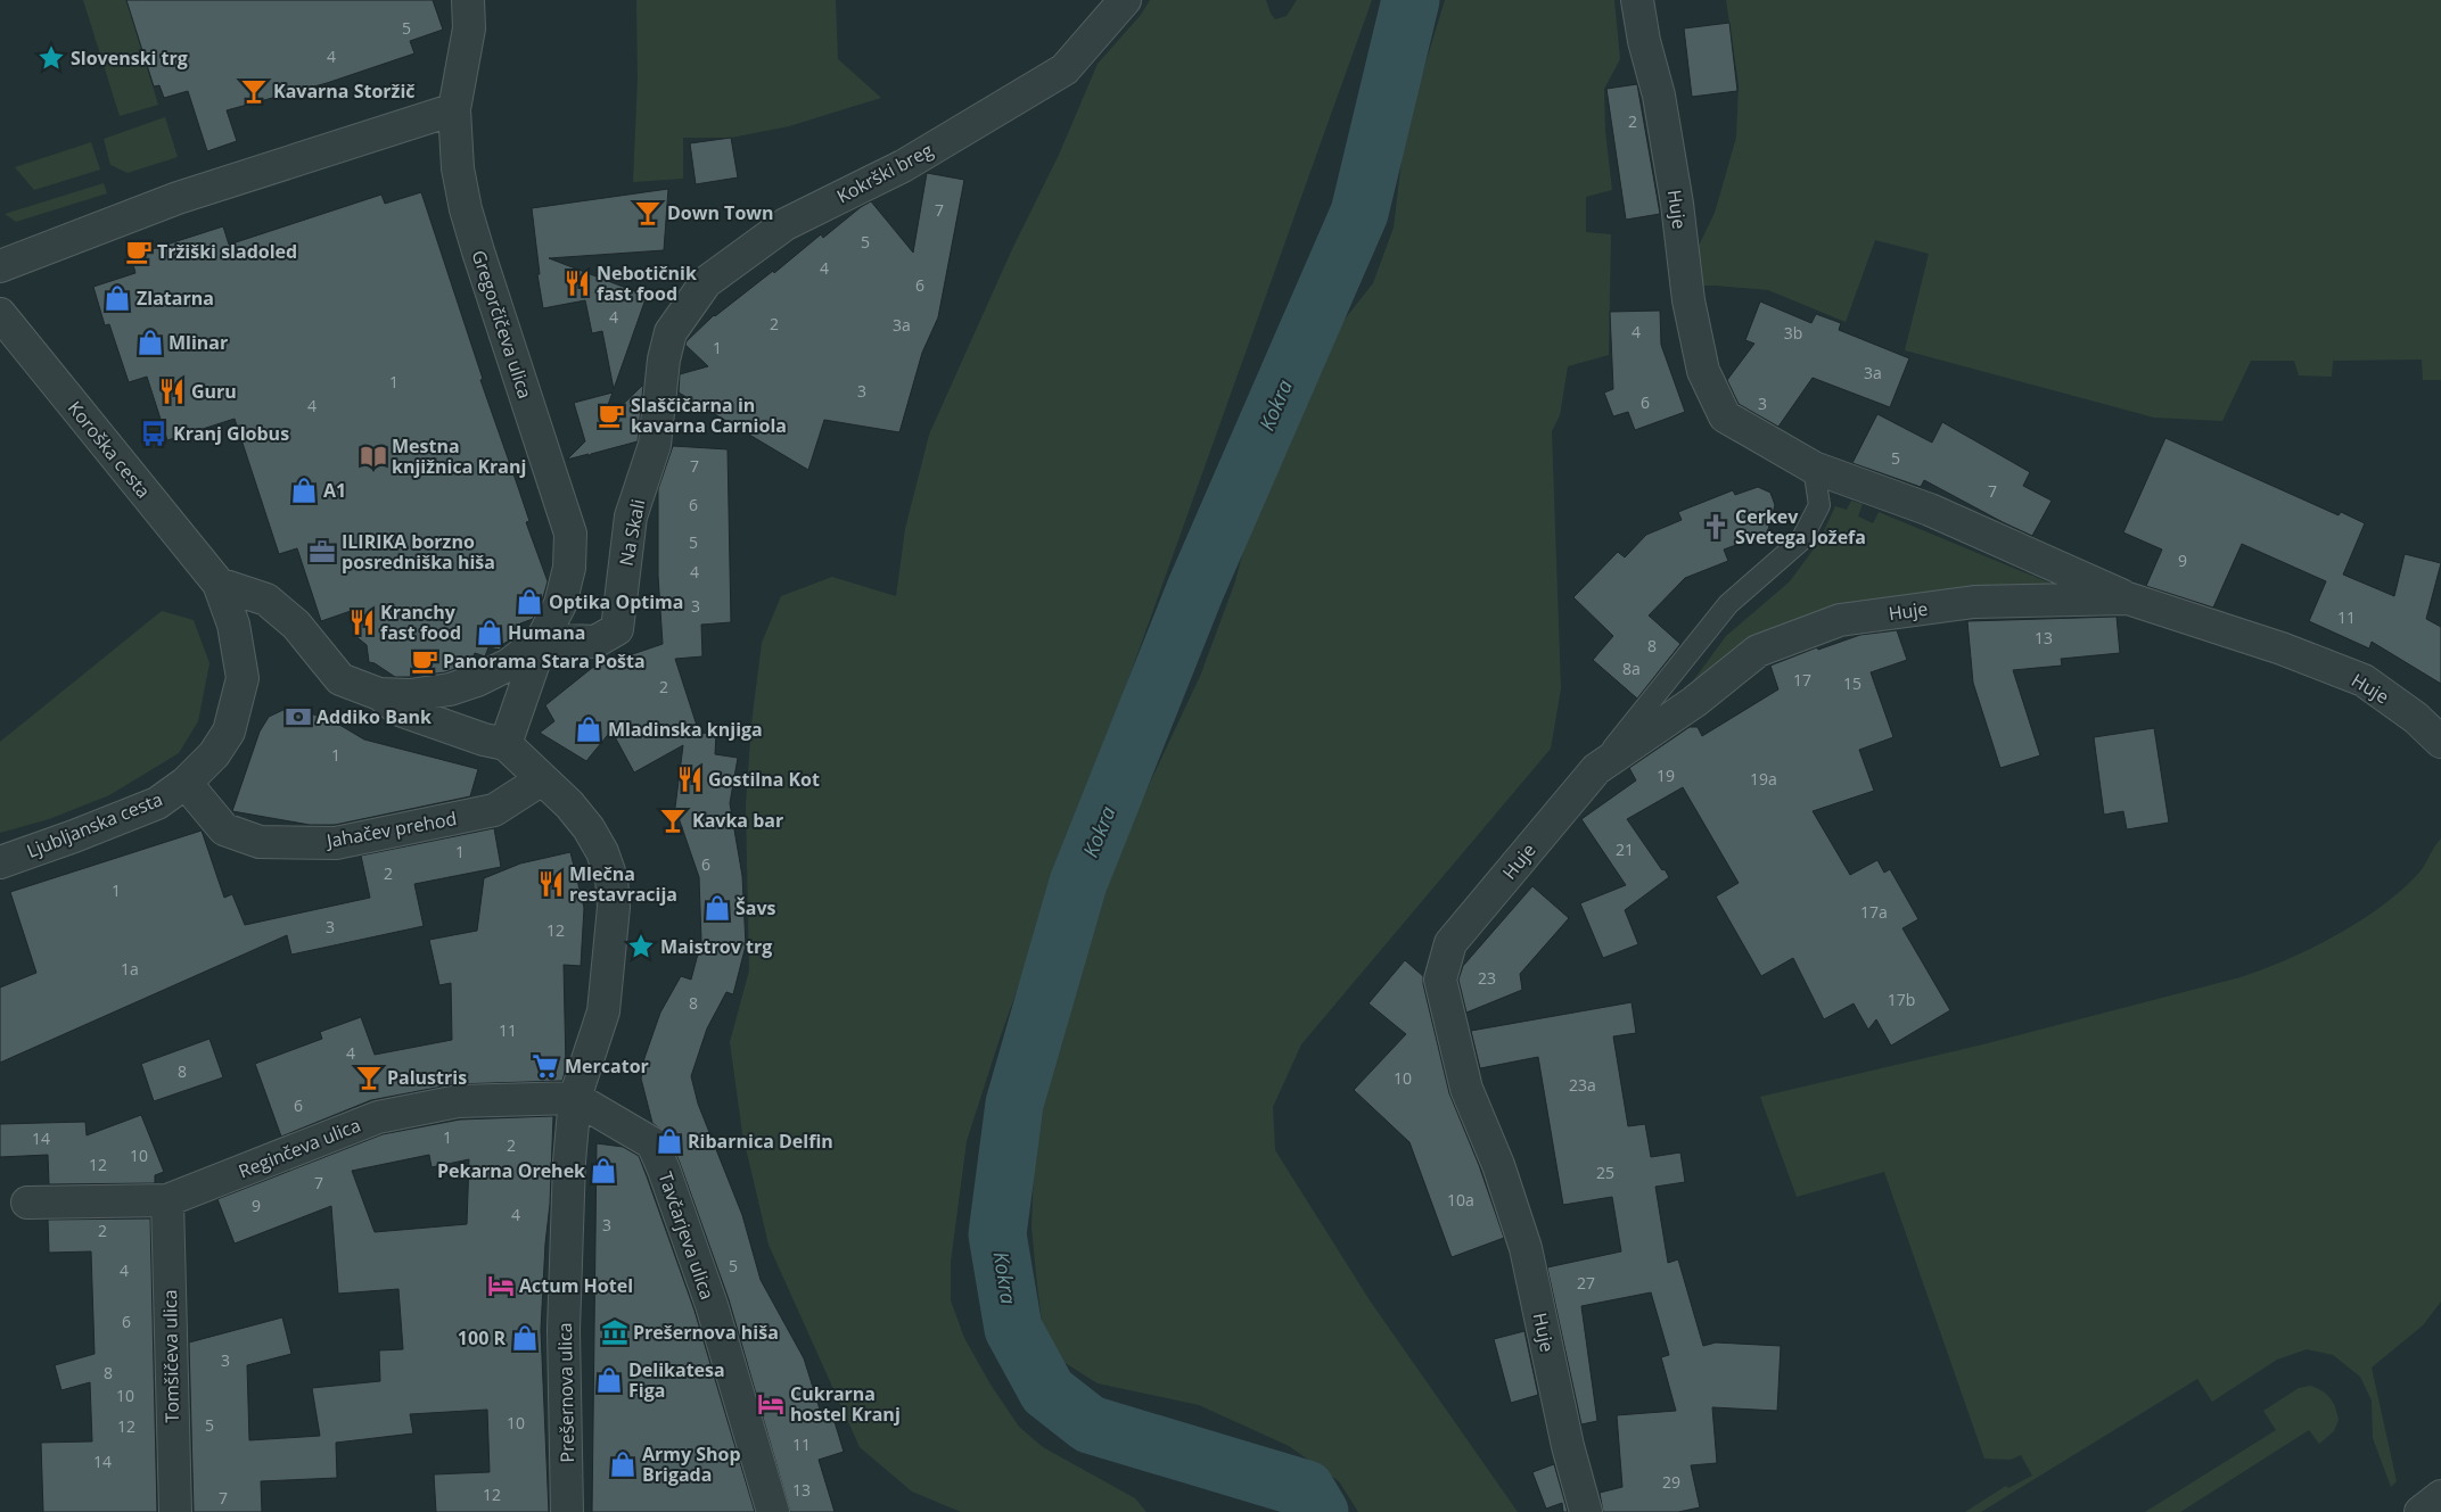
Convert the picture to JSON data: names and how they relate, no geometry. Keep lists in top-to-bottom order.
{
  "streets": {
    "street": [
      "Kokrški breg",
      "Huje",
      "Gregorčičeva ulica",
      "Koroška cesta",
      "Na Skali",
      "Ljubljanska cesta",
      "Jahačev prehod",
      "Reginčeva ulica",
      "Tavčarjeva ulica",
      "Tomšičeva ulica",
      "Prešernova ulica"
    ]
  },
  "crossings": [
    ["Kokrški breg", "Na Skali"],
    ["Gregorčičeva ulica", "Na Skali"],
    ["Koroška cesta", "Ljubljanska cesta"],
    ["Koroška cesta", "Jahačev prehod"],
    ["Ljubljanska cesta", "Jahačev prehod"],
    ["Reginčeva ulica", "Tavčarjeva ulica"],
    ["Reginčeva ulica", "Tomšičeva ulica"],
    ["Reginčeva ulica", "Prešernova ulica"],
    ["Tavčarjeva ulica", "Prešernova ulica"]
  ],
  "water": ["Kokra"],
  "places": {
    "place": ["Slovenski trg", "Maistrov trg"],
    "bar": [
      "Kavarna Storžič",
      "Down Town",
      "Kavka bar",
      "Palustris"
    ],
    "cafe": ["Tržiški sladoled", "Slaščičarna in kavarna Carniola", "Panorama Stara Pošta"],
    "restaurant": [
      "Nebotičnik fast food",
      "Guru",
      "Kranchy fast food",
      "Gostilna Kot",
      "Mlečna restavracija"
    ],
    "shop": [
      "Zlatarna",
      "Mlinar",
      "A1",
      "Optika Optima",
      "Humana",
      "Mladinska knjiga",
      "Šavs",
      "Ribarnica Delfin",
      "Pekarna Orehek",
      "100 R",
      "Delikatesa Figa",
      "Army Shop Brigada"
    ],
    "bus stop": ["Kranj Globus"],
    "library": ["Mestna knjižnica Kranj"],
    "church": ["Cerkev Svetega Jožefa"],
    "office": ["ILIRIKA borzno posredniška hiša"],
    "bank": ["Addiko Bank"],
    "supermarket": ["Mercator"],
    "hotel": ["Actum Hotel", "Cukrarna hostel Kranj"],
    "museum": ["Prešernova hiša"]
  },
  "house_numbers": [
    "5",
    "4",
    "2",
    "7",
    "5",
    "4",
    "6",
    "4",
    "2",
    "3a",
    "4",
    "3b",
    "1",
    "3a",
    "1",
    "3",
    "6",
    "3",
    "4",
    "5",
    "7",
    "7",
    "6",
    "5",
    "9",
    "4",
    "3",
    "11",
    "13",
    "8",
    "8a",
    "17",
    "15",
    "2",
    "1",
    "19",
    "19a",
    "21",
    "1",
    "6",
    "2",
    "1",
    "17a",
    "3",
    "12",
    "1a",
    "23",
    "17b",
    "8",
    "11",
    "4",
    "8",
    "10",
    "23a",
    "6",
    "1",
    "14",
    "2",
    "10",
    "12",
    "25",
    "7",
    "10a",
    "9",
    "4",
    "3",
    "2",
    "5",
    "4",
    "27",
    "6",
    "3",
    "8",
    "10",
    "10",
    "5",
    "12",
    "11",
    "14",
    "29",
    "13",
    "12",
    "7"
  ]
}
